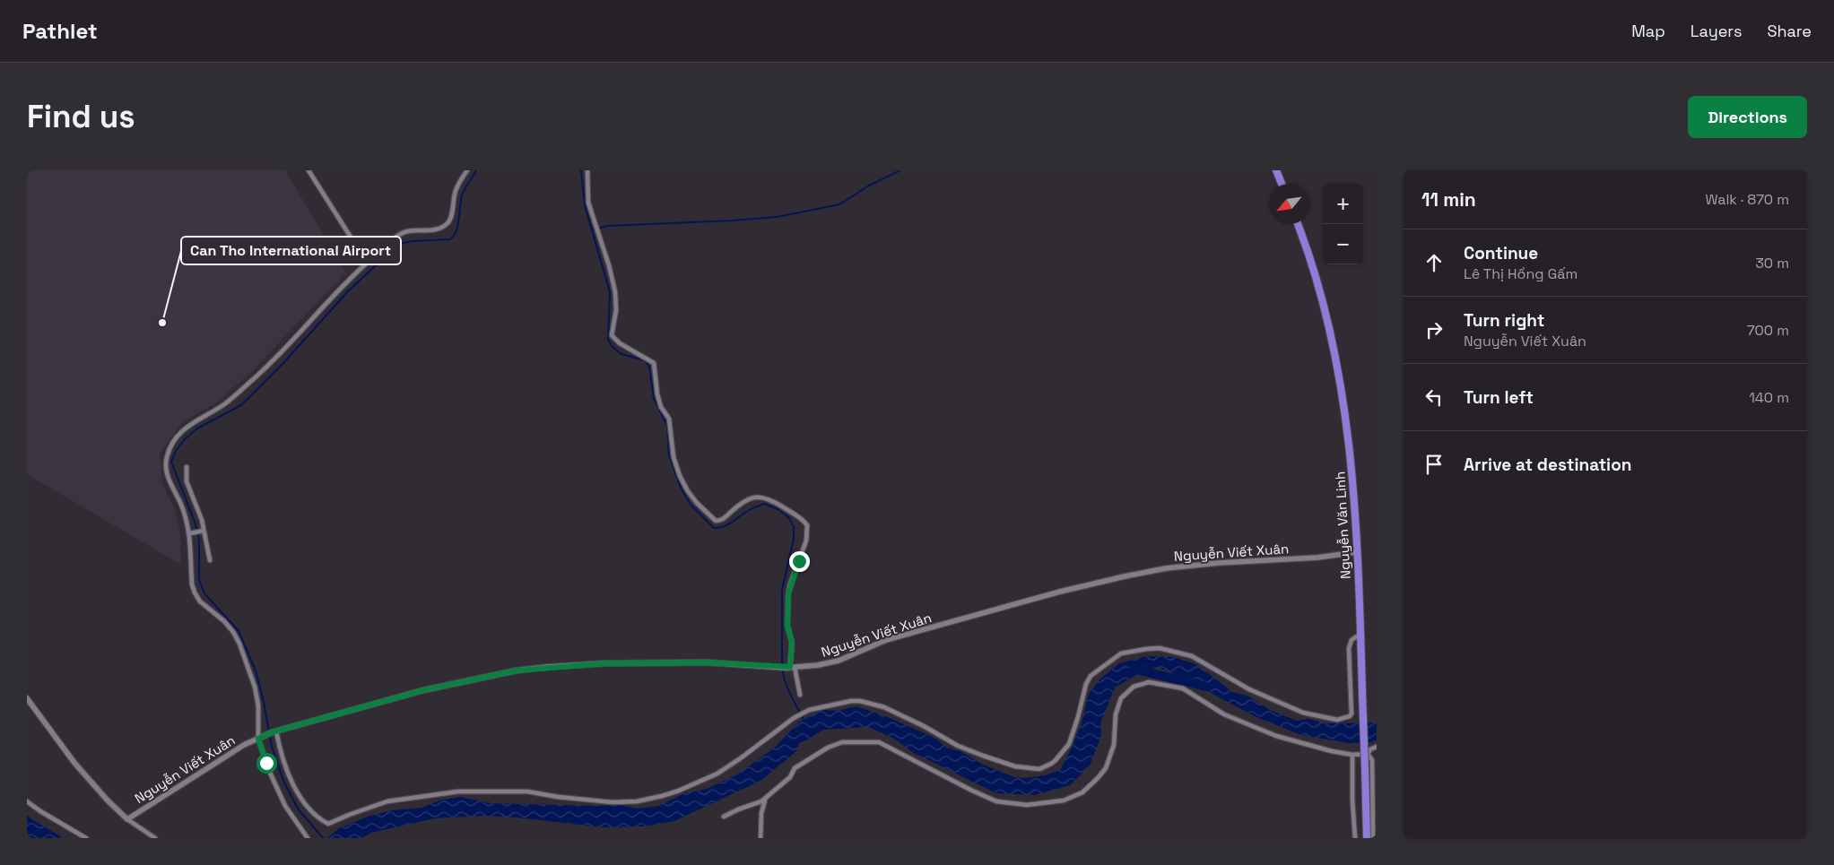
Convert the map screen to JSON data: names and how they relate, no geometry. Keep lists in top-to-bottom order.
{
  "streets": {
    "highway": ["Nguyễn Văn Linh"],
    "street": ["Nguyễn Viết Xuân"]
  },
  "crossings": [
    ["Nguyễn Văn Linh", "Nguyễn Viết Xuân"]
  ],
  "places": ["Can Tho International Airport"],
  "north": "bottom left",
  "page": {
    "header": "Pathlet",
    "nav": ["Map", "Layers", "Share"],
    "buttons": "Directions",
    "title": "Find us",
    "heading": ["11 min", "Walk · 870 m"],
    "map_buttons": ["+", "−"],
    "list": [
      ["Continue", "Lê Thị Hồng Gấm", "30 m"],
      ["Turn right", "Nguyễn Viết Xuân", "700 m"],
      ["Turn left", "140 m"],
      "Arrive at destination"
    ]
  }
}
